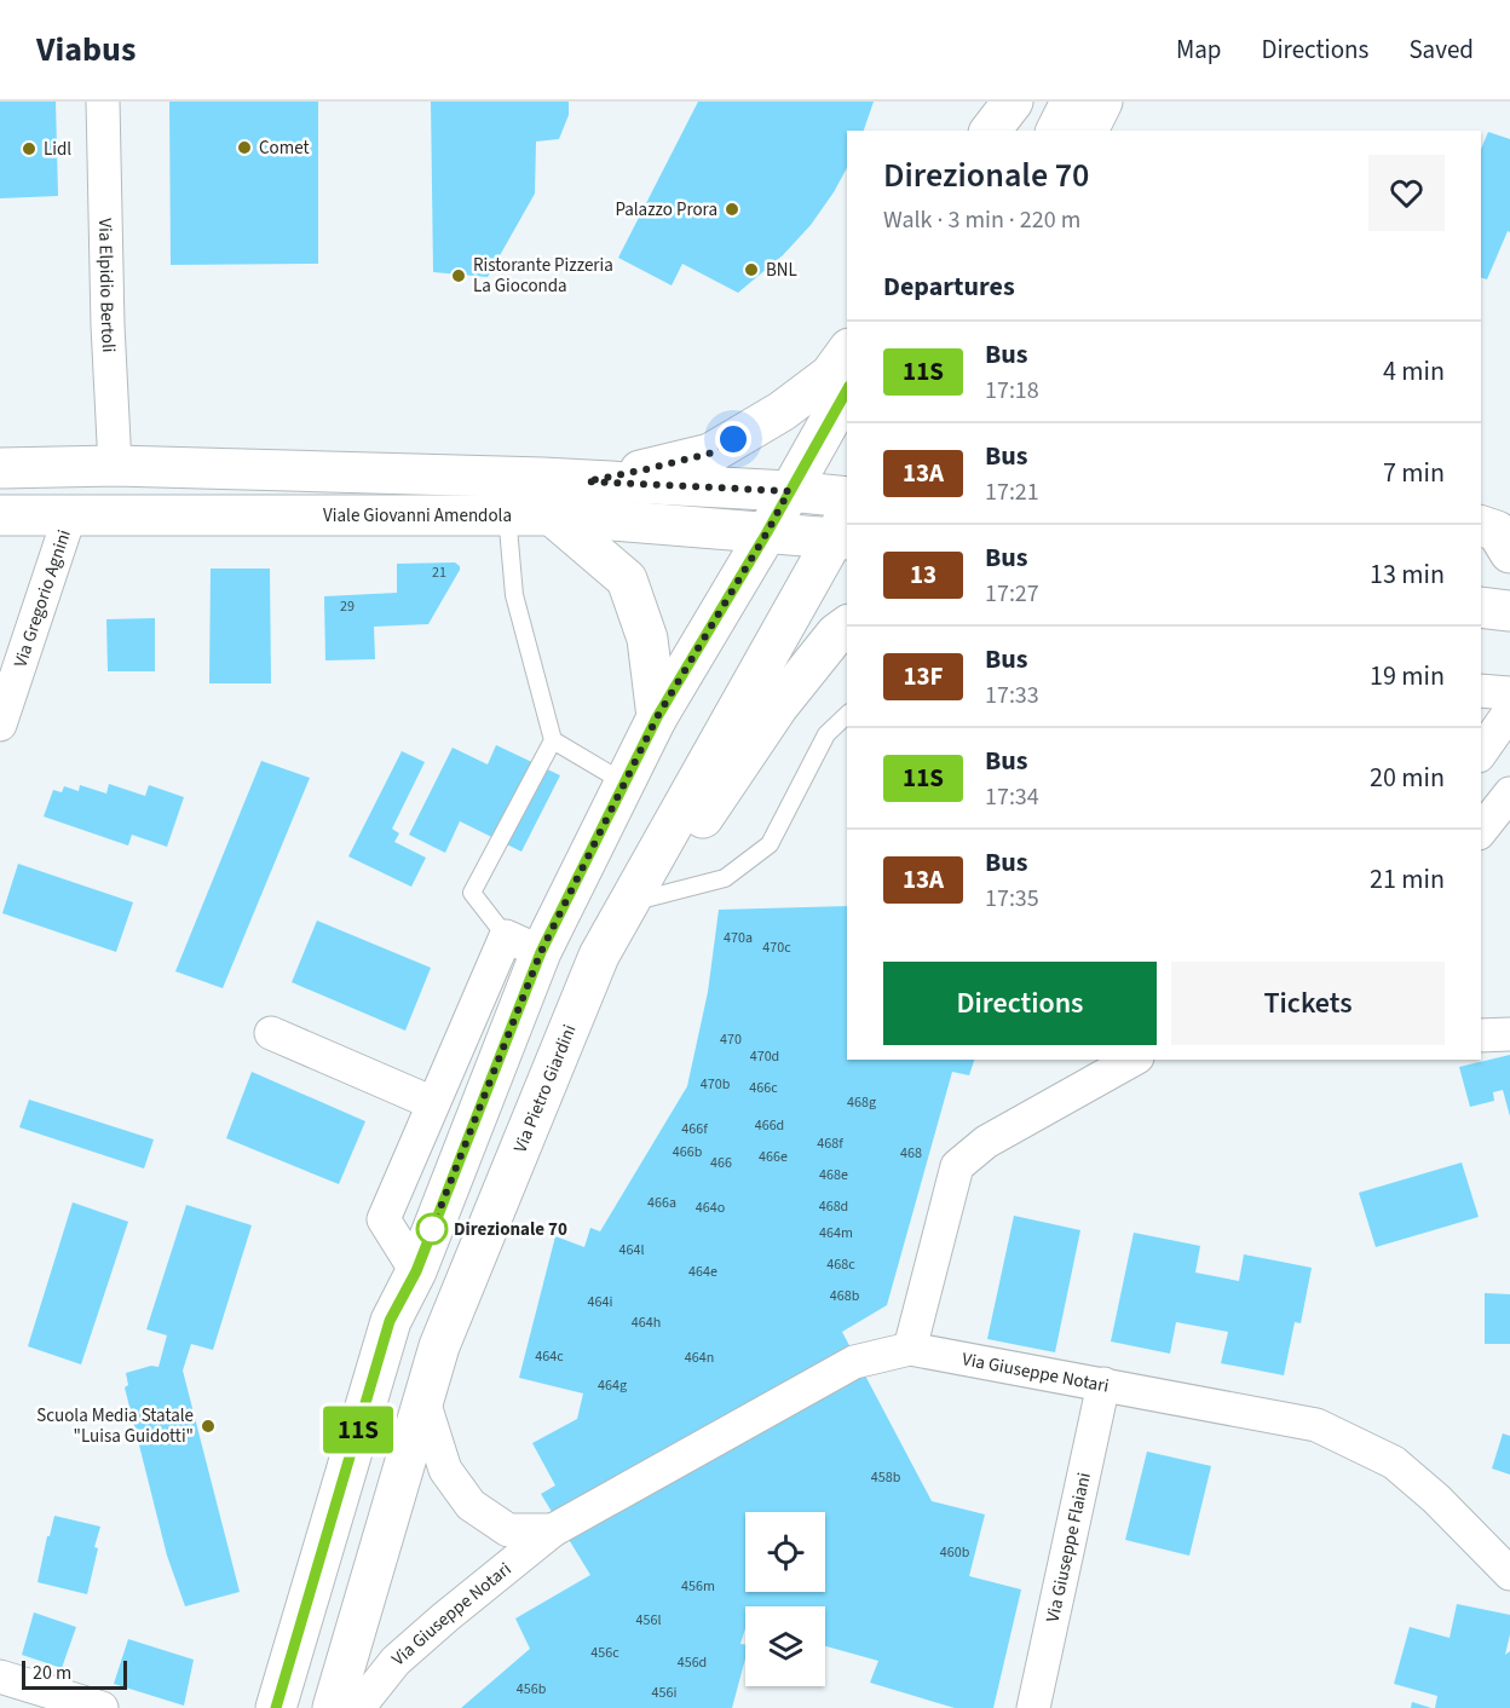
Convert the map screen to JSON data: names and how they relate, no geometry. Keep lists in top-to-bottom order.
{
  "streets": {
    "street": [
      "Via Elpidio Bertoli",
      "Viale Giovanni Amendola",
      "Via Gregorio Agnini",
      "Via Pietro Giardini",
      "Via Giuseppe Notari",
      "Via Giuseppe Flaiani"
    ]
  },
  "crossings": [
    ["Via Elpidio Bertoli", "Viale Giovanni Amendola"],
    ["Viale Giovanni Amendola", "Via Gregorio Agnini"],
    ["Viale Giovanni Amendola", "Via Pietro Giardini"],
    ["Via Pietro Giardini", "Via Giuseppe Notari"],
    ["Via Giuseppe Notari", "Via Giuseppe Flaiani"]
  ],
  "places": [
    "Comet",
    "Lidl",
    "Palazzo Prora",
    "BNL",
    "Ristorante Pizzeria La Gioconda",
    "Direzionale 70",
    "Scuola Media Statale \"Luisa Guidotti\""
  ],
  "lines": ["bus line 11S"],
  "house_numbers": [
    "21",
    "29",
    "470a",
    "470c",
    "470",
    "470d",
    "470b",
    "466c",
    "468g",
    "466d",
    "466f",
    "468f",
    "466b",
    "468",
    "466e",
    "466",
    "468e",
    "466a",
    "468d",
    "464o",
    "464m",
    "464l",
    "468c",
    "464e",
    "468b",
    "464i",
    "464h",
    "464c",
    "464n",
    "464g",
    "458b",
    "460b",
    "456m",
    "456l",
    "456c",
    "456d",
    "456b",
    "456i"
  ],
  "scale_bar": "20 m",
  "page": {
    "header": "Viabus",
    "nav": ["Map", "Directions", "Saved"],
    "on_map": "11S",
    "heading": [
      ["Direzionale 70", "Walk · 3 min · 220 m"],
      "Departures"
    ],
    "list": [
      {
        "mark": "11S",
        "name": "Bus",
        "note": "17:18",
        "value": "4 min"
      },
      {
        "mark": "13A",
        "name": "Bus",
        "note": "17:21",
        "value": "7 min"
      },
      {
        "mark": "13",
        "name": "Bus",
        "note": "17:27",
        "value": "13 min"
      },
      {
        "mark": "13F",
        "name": "Bus",
        "note": "17:33",
        "value": "19 min"
      },
      {
        "mark": "11S",
        "name": "Bus",
        "note": "17:34",
        "value": "20 min"
      },
      {
        "mark": "13A",
        "name": "Bus",
        "note": "17:35",
        "value": "21 min"
      }
    ],
    "buttons": ["Directions", "Tickets"],
    "scale": "20 m"
  }
}
